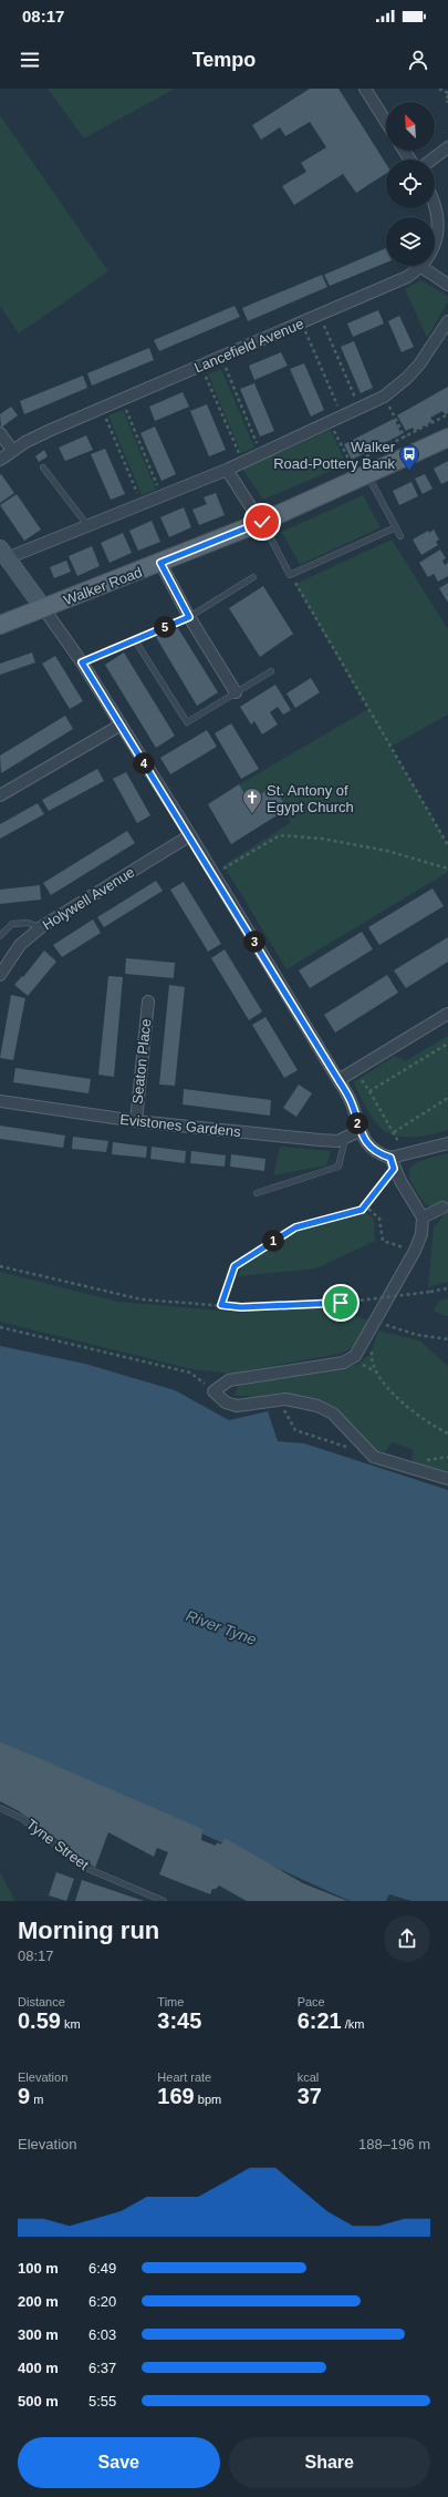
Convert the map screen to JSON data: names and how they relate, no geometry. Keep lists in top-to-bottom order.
{
  "streets": {
    "main road": ["Walker Road"],
    "street": [
      "Lancefield Avenue",
      "Holywell Avenue",
      "Seaton Place",
      "Evistones Gardens"
    ],
    "lane": ["Tyne Street"]
  },
  "crossings": [
    ["Seaton Place", "Evistones Gardens"]
  ],
  "water": ["River Tyne"],
  "places": {
    "bus stop": ["Walker Road-Pottery Bank"],
    "church": ["St. Antony of Egypt Church"]
  },
  "north": "top left",
  "page": {
    "status": "08:17",
    "header": "Tempo",
    "pins": [
      "5",
      "4",
      "3",
      "2",
      "1"
    ],
    "heading": ["Morning run", "08:17"],
    "stats": [
      ["Distance", "0.59 km"],
      ["Time", "3:45"],
      ["Pace", "6:21 /km"],
      ["Elevation", "9 m"],
      ["Heart rate", "169 bpm"],
      ["kcal", "37"]
    ],
    "chart": ["Elevation", "188–196 m"],
    "list": [
      {
        "name": "100 m",
        "note": "6:49"
      },
      {
        "name": "200 m",
        "note": "6:20"
      },
      {
        "name": "300 m",
        "note": "6:03"
      },
      {
        "name": "400 m",
        "note": "6:37"
      },
      {
        "name": "500 m",
        "note": "5:55"
      }
    ],
    "buttons": ["Save", "Share"]
  }
}
